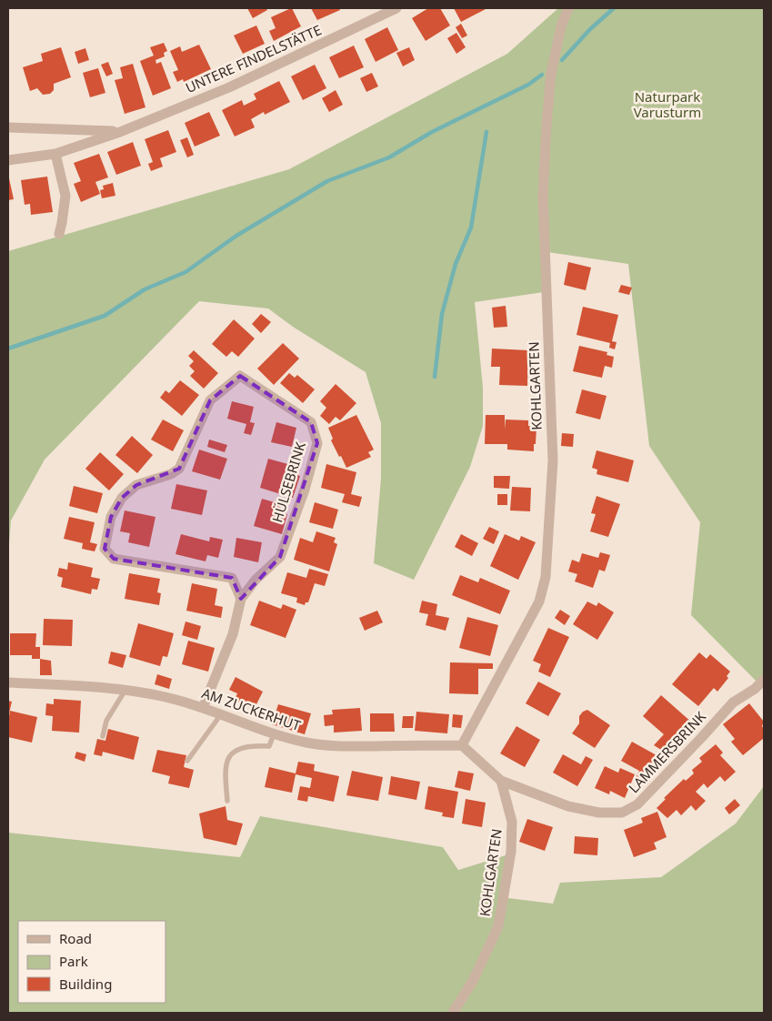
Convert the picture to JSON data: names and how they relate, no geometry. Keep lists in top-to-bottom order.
{
  "streets": {
    "street": [
      "UNTERE FINDELSTÄTTE",
      "KOHLGARTEN",
      "HÜLSEBRINK",
      "AM ZUCKERHUT",
      "LAMMERSBRINK"
    ]
  },
  "crossings": [
    ["KOHLGARTEN", "AM ZUCKERHUT"],
    ["KOHLGARTEN", "LAMMERSBRINK"],
    ["HÜLSEBRINK", "AM ZUCKERHUT"]
  ],
  "parks": ["Naturpark Varusturm"],
  "legend": ["Road", "Park", "Building"]
}
